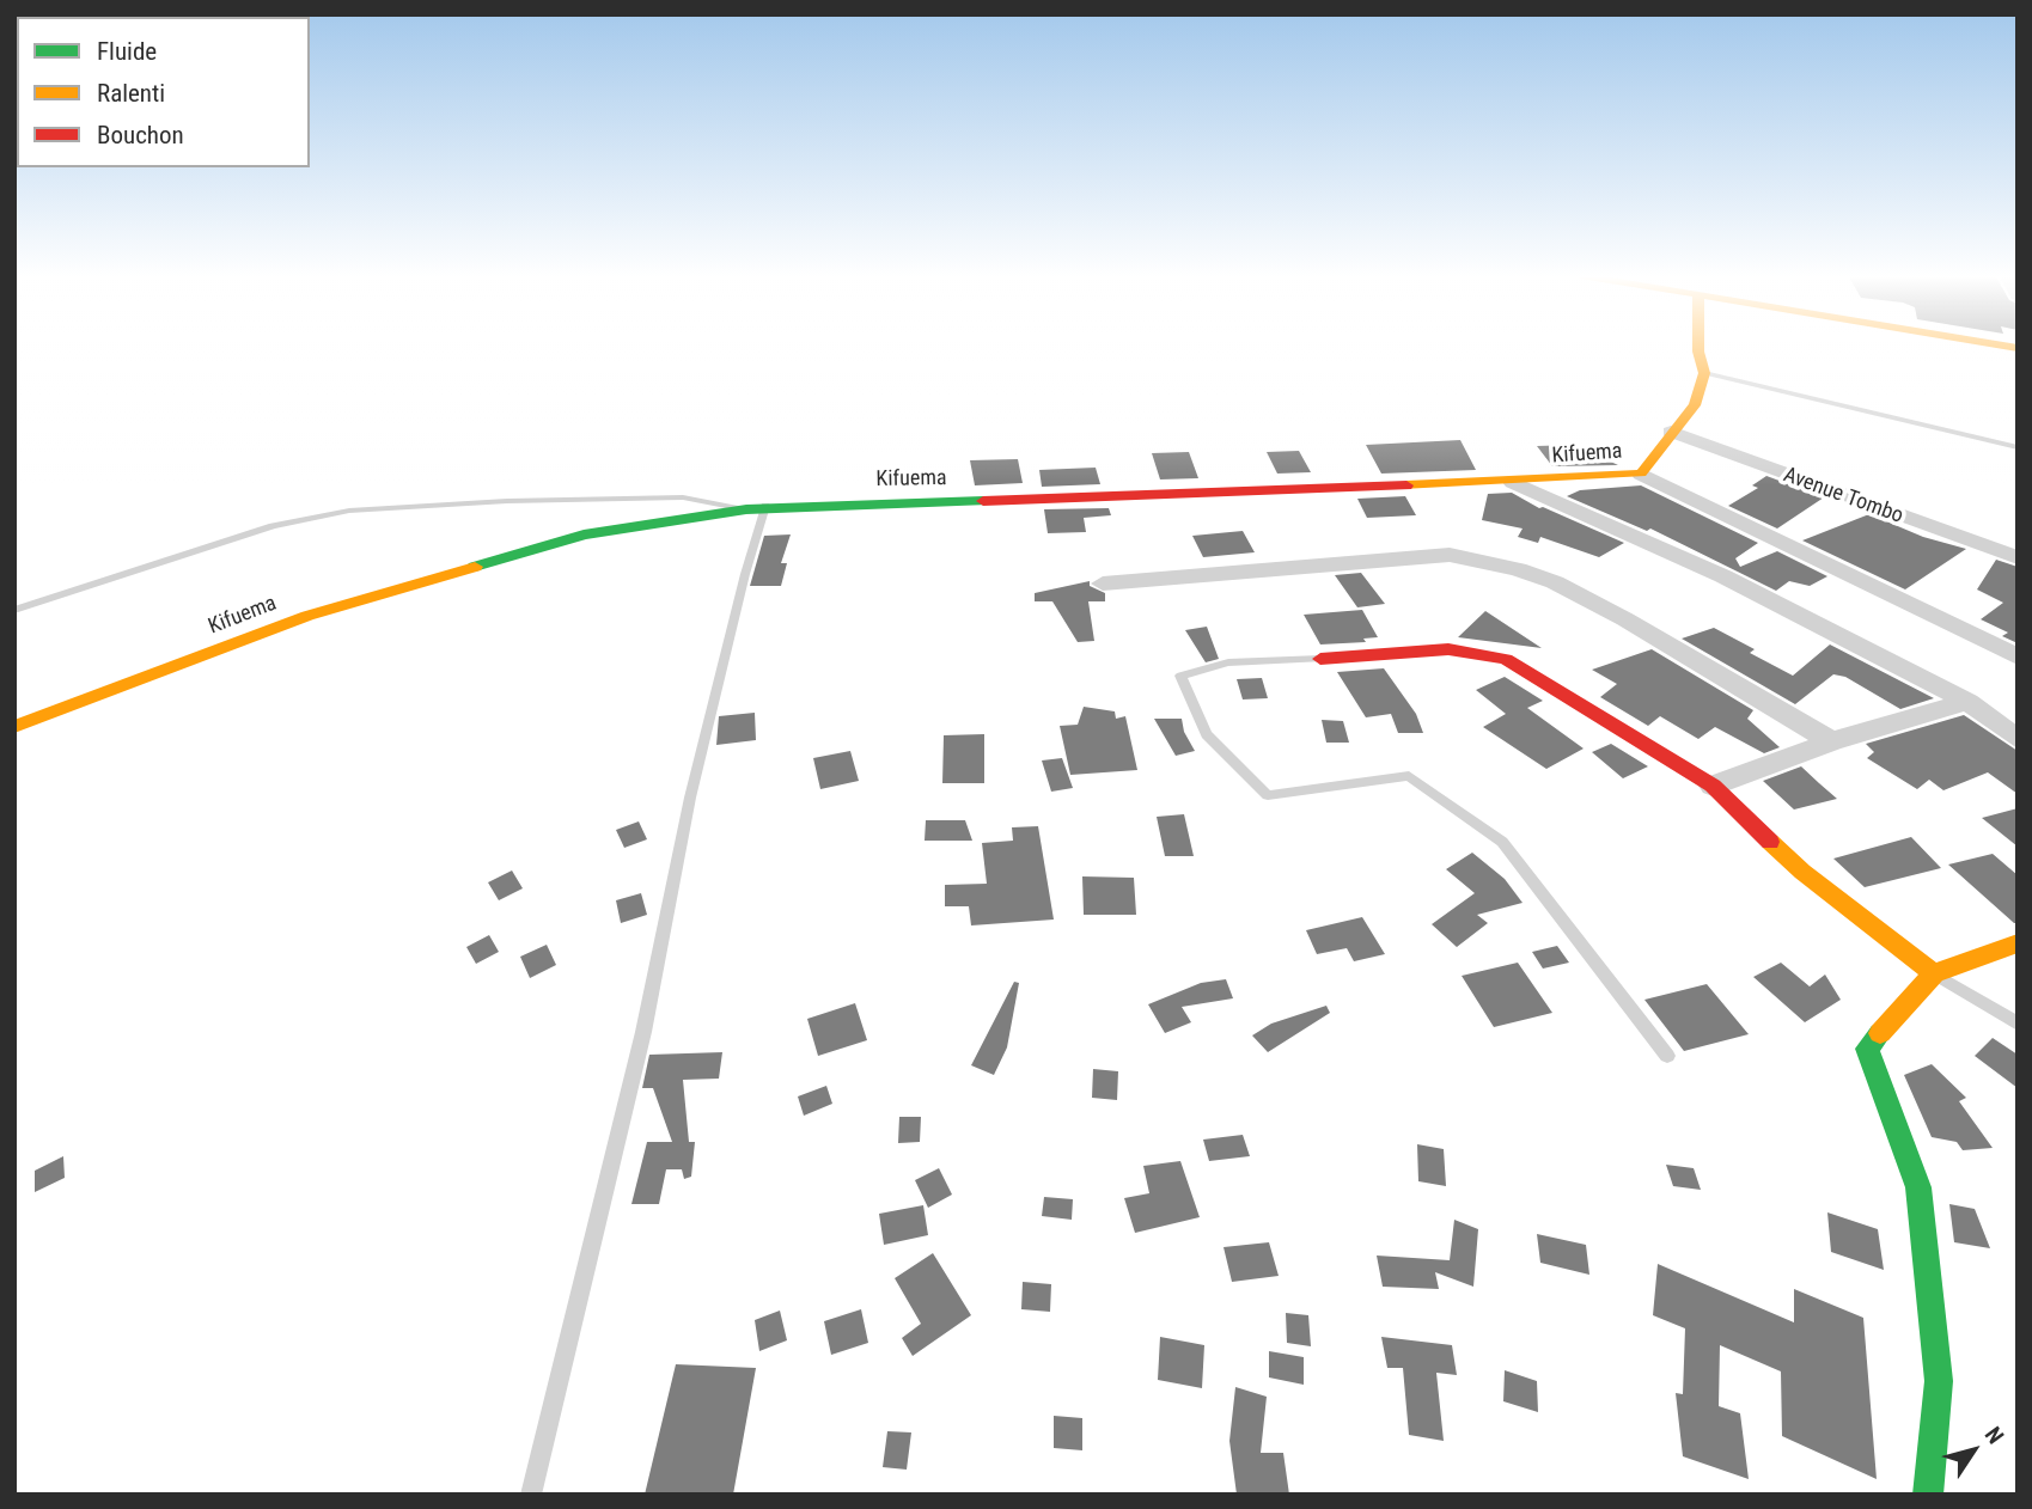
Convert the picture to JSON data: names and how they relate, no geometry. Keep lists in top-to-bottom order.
{
  "streets": {
    "main road": ["Kifuema"],
    "street": ["Avenue Tombo"]
  },
  "crossings": [
    ["Kifuema", "Avenue Tombo"]
  ],
  "legend": ["Fluide", "Ralenti", "Bouchon"],
  "north": "top right"
}
